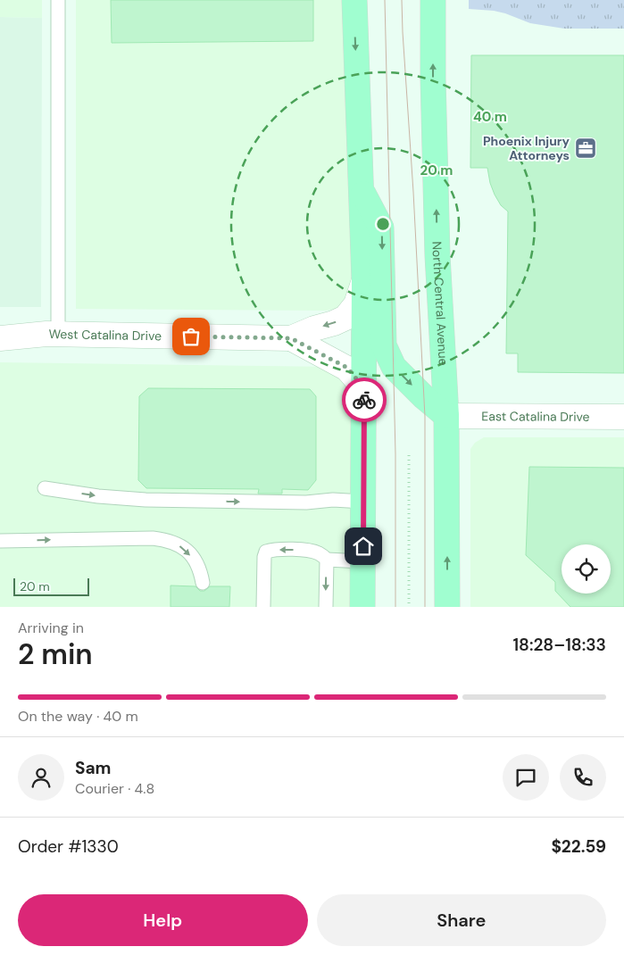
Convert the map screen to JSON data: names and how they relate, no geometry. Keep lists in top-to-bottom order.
{
  "streets": {
    "main road": ["North Central Avenue"],
    "street": ["West Catalina Drive", "East Catalina Drive"]
  },
  "crossings": [
    ["North Central Avenue", "East Catalina Drive"]
  ],
  "places": {
    "office": ["Phoenix Injury Attorneys"]
  },
  "scale_bar": "20 m",
  "page": {
    "scale": "20 m",
    "heading": ["2 min", "Arriving in", "18:28–18:33"],
    "panel": [
      "Sam",
      "Courier · 4.8",
      "Order #1330",
      "$22.59"
    ],
    "bar": "On the way · 40 m",
    "buttons": ["Help", "Share"]
  },
  "rings": ["40 m", "20 m"]
}
